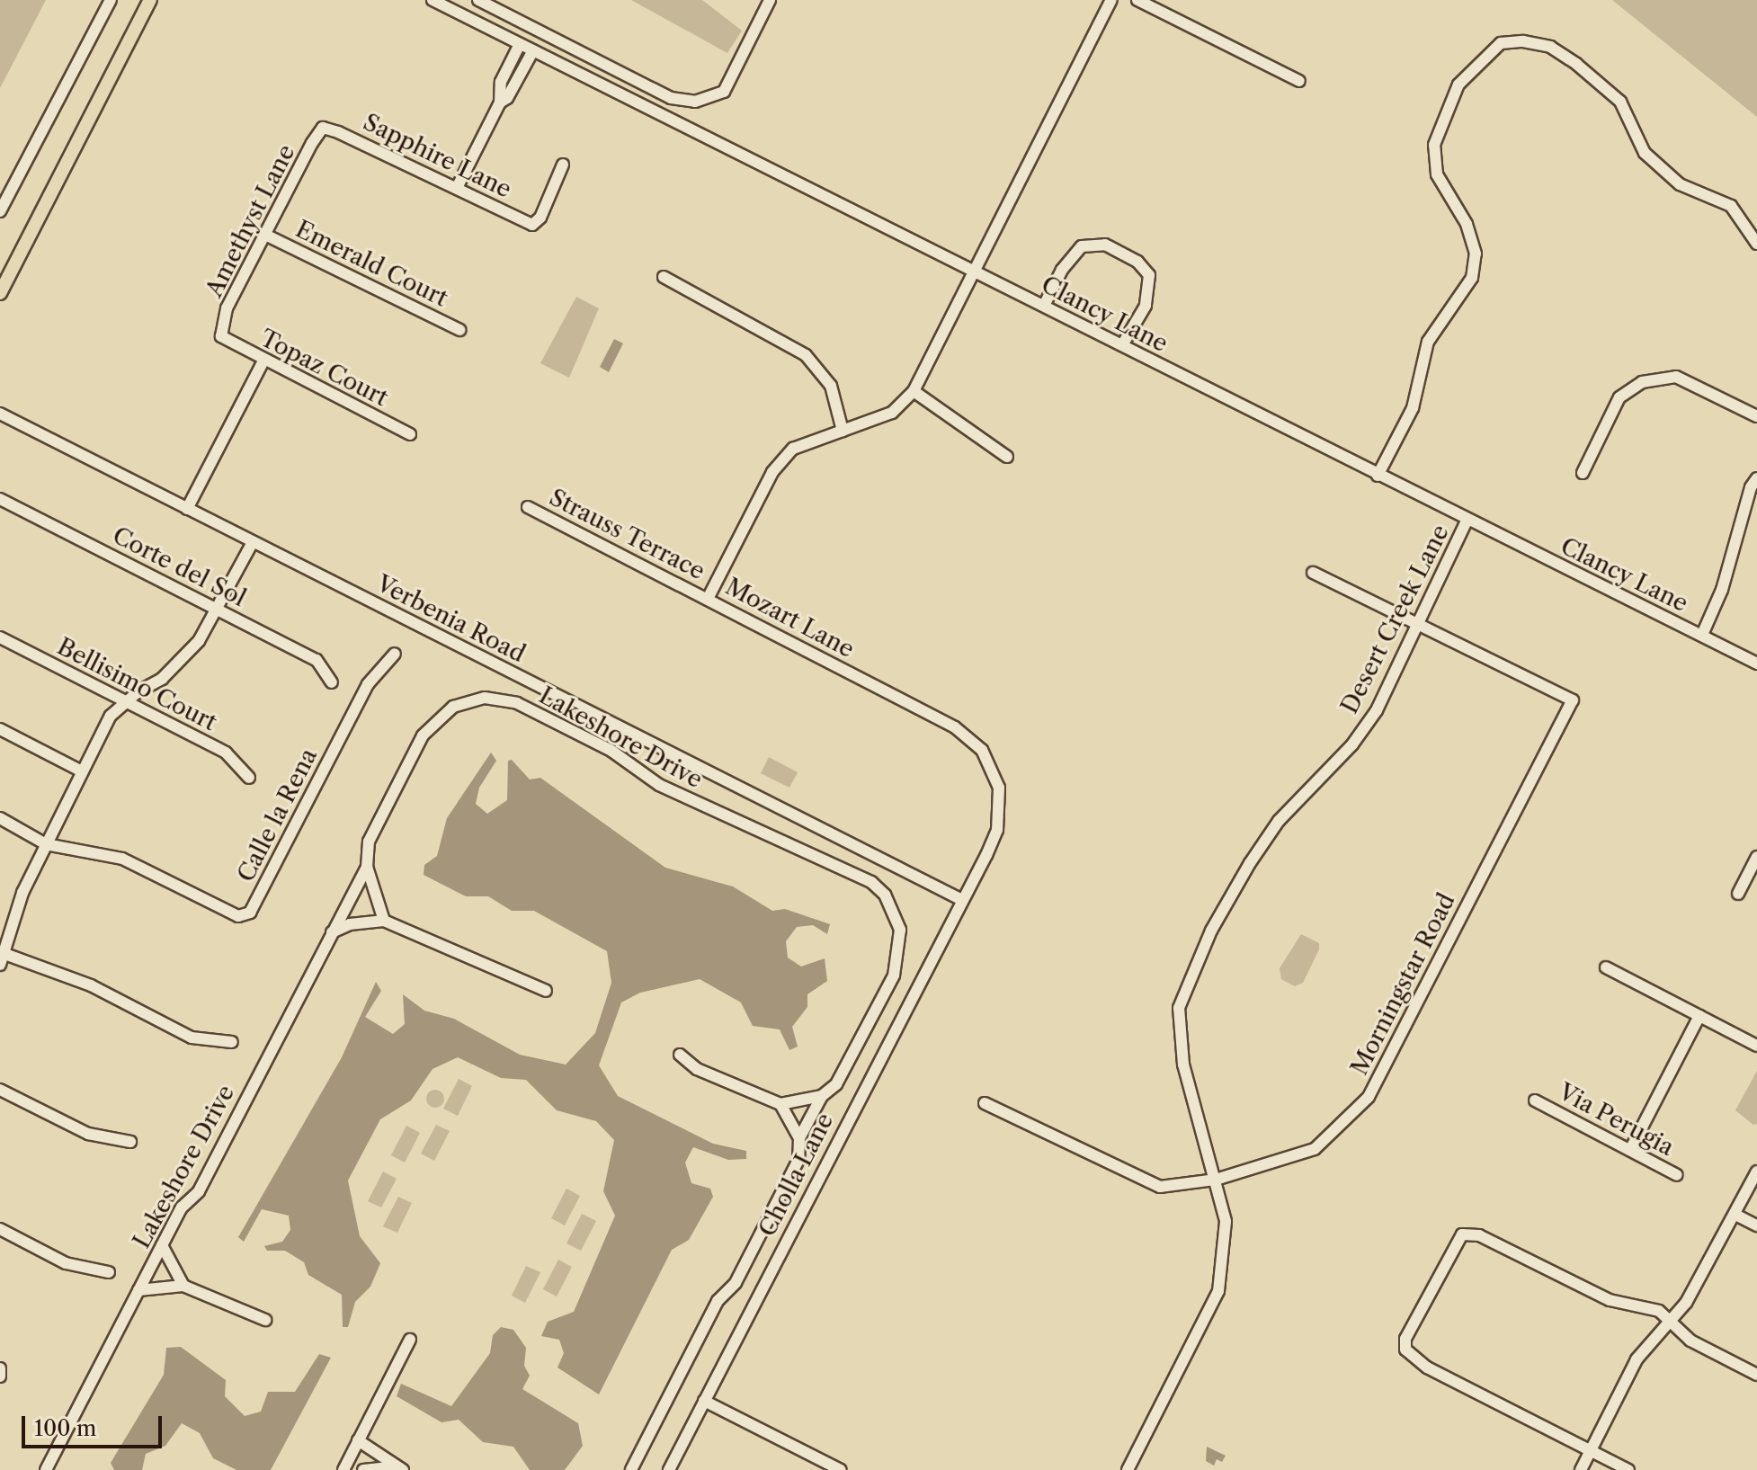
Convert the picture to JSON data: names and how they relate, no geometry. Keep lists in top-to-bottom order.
{
  "streets": {
    "street": [
      "Sapphire Lane",
      "Amethyst Lane",
      "Emerald Court",
      "Clancy Lane",
      "Topaz Court",
      "Strauss Terrace",
      "Corte del Sol",
      "Mozart Lane",
      "Verbenia Road",
      "Desert Creek Lane",
      "Bellisimo Court",
      "Lakeshore Drive",
      "Calle la Rena",
      "Morningstar Road",
      "Via Perugia",
      "Cholla Lane"
    ]
  },
  "crossings": [
    ["Sapphire Lane", "Amethyst Lane"],
    ["Amethyst Lane", "Emerald Court"],
    ["Amethyst Lane", "Topaz Court"],
    ["Clancy Lane", "Mozart Lane"],
    ["Clancy Lane", "Desert Creek Lane"],
    ["Strauss Terrace", "Mozart Lane"],
    ["Mozart Lane", "Verbenia Road"],
    ["Mozart Lane", "Cholla Lane"],
    ["Verbenia Road", "Cholla Lane"],
    ["Desert Creek Lane", "Morningstar Road"]
  ],
  "scale_bar": "100 m"
}
